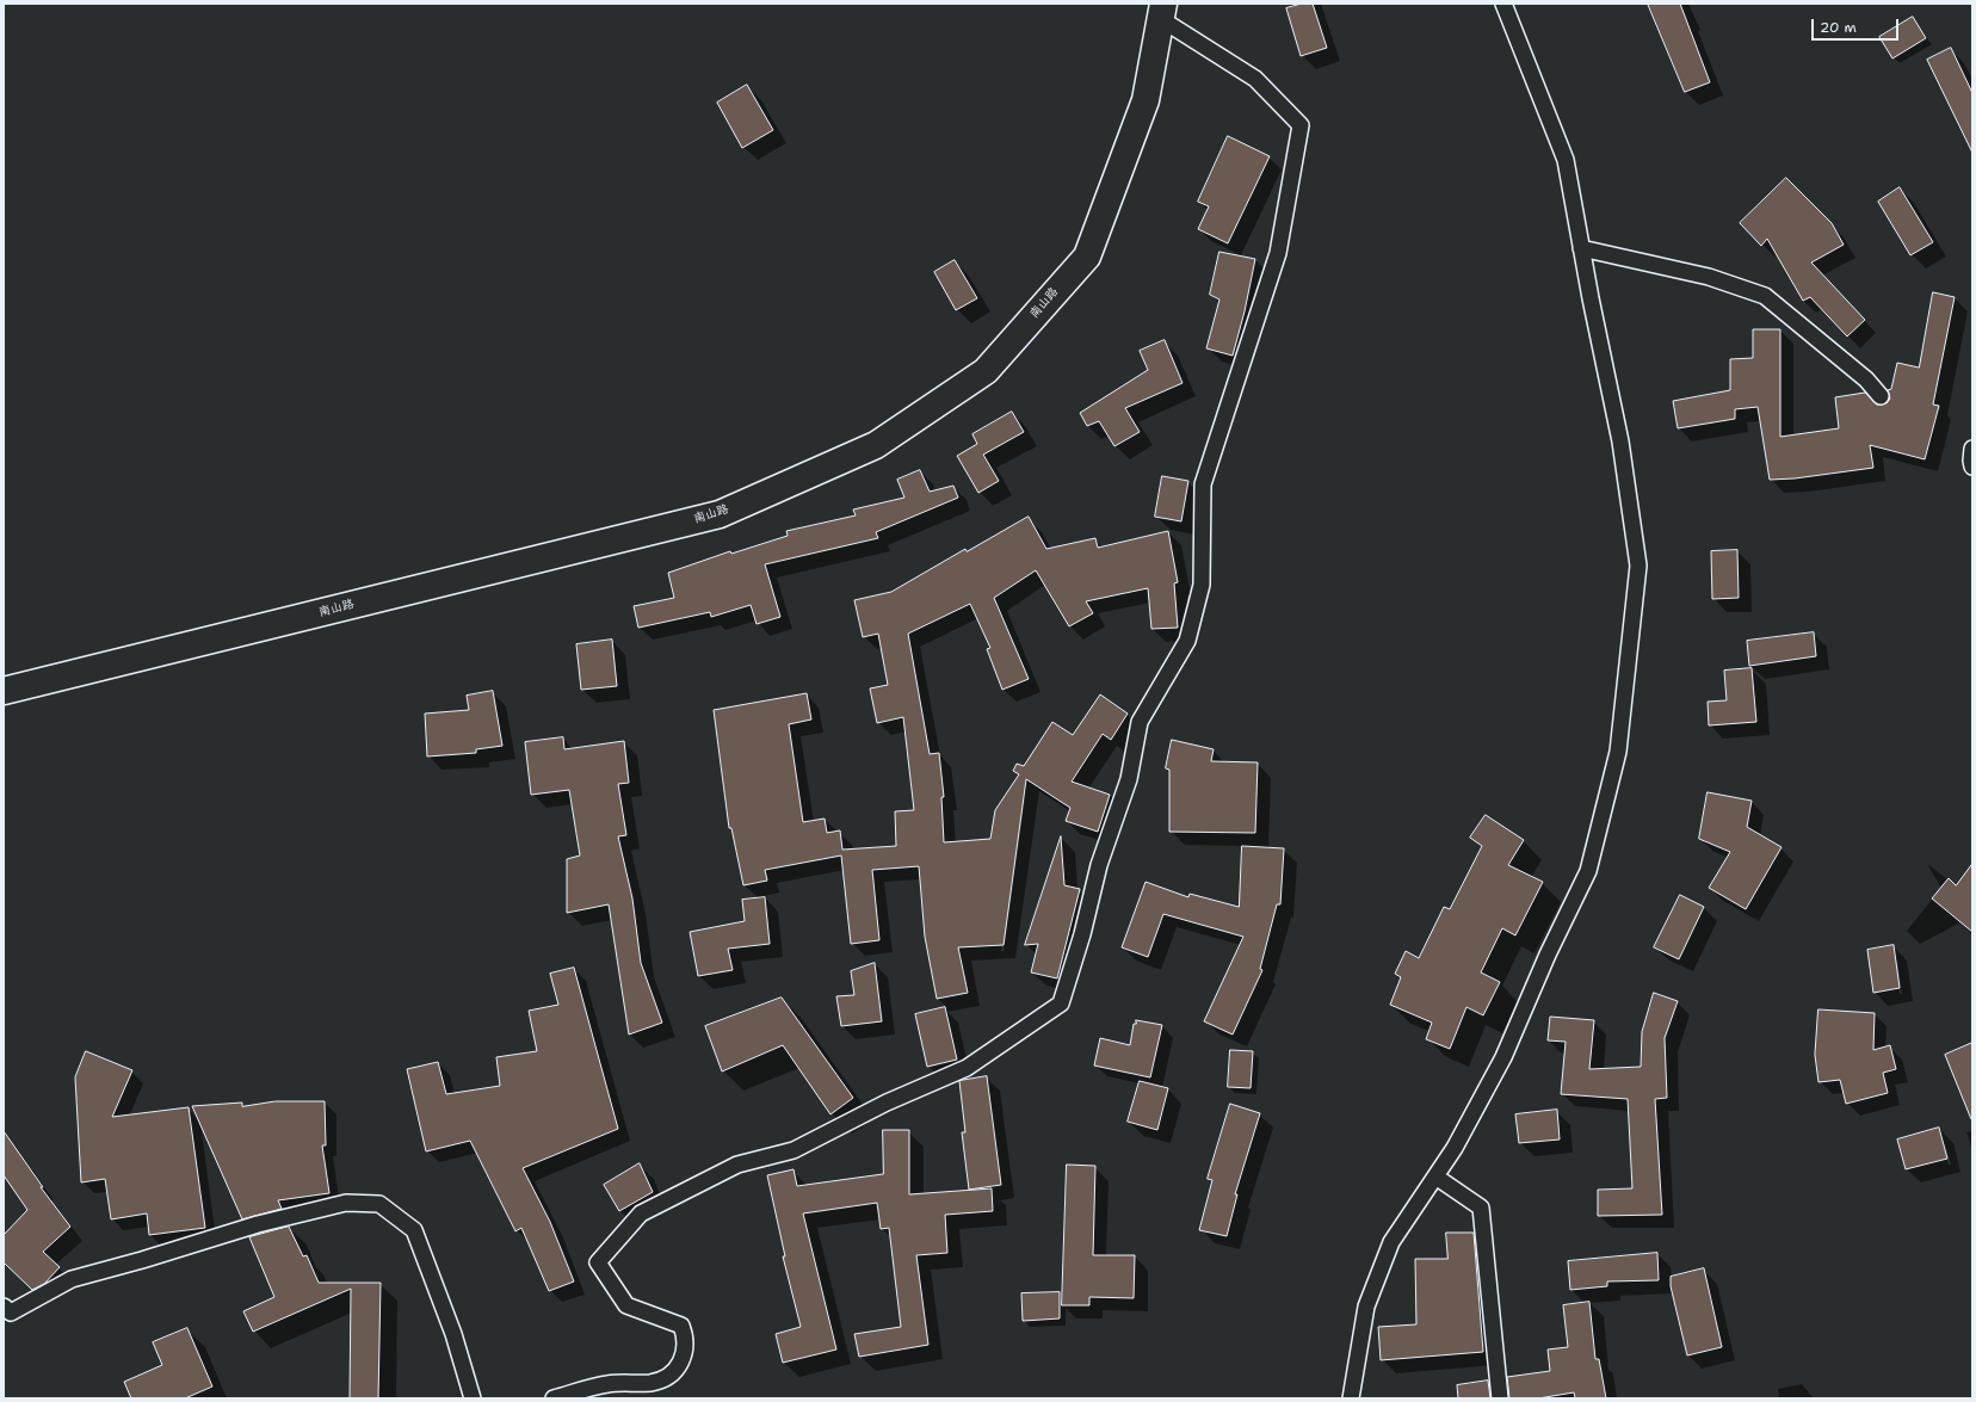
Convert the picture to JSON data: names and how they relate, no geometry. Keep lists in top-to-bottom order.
{
  "streets": {
    "street": ["南山路"]
  },
  "scale_bar": "20 m"
}
